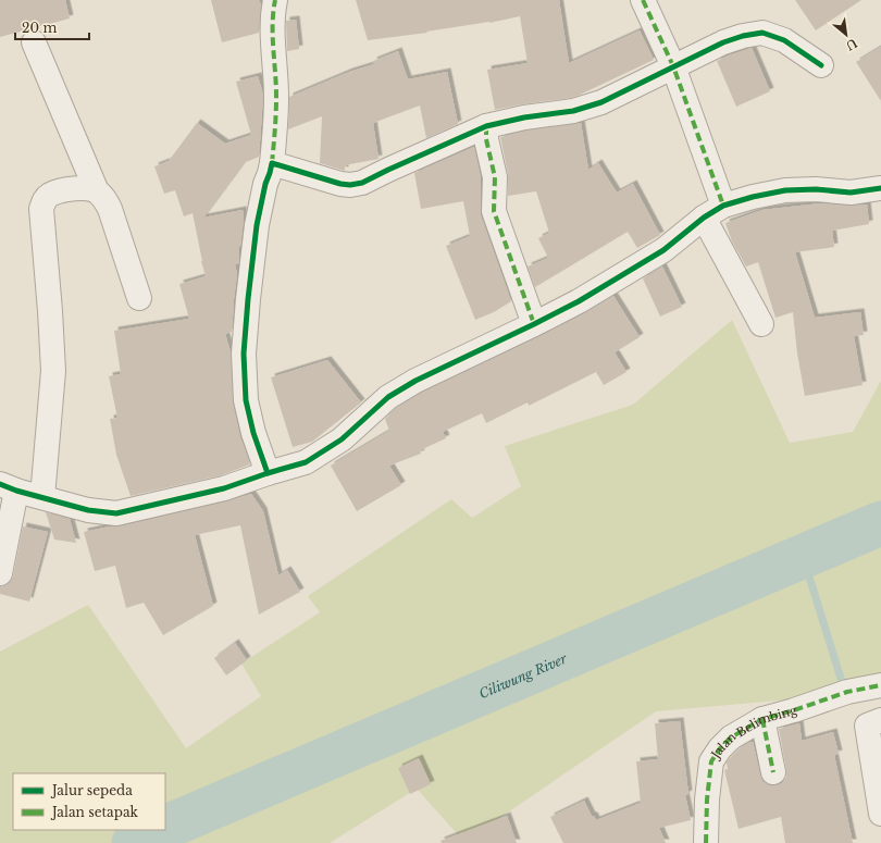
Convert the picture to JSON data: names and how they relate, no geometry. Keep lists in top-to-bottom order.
{
  "streets": {
    "street": ["Jalan Belimbing"]
  },
  "water": ["Ciliwung River"],
  "legend": ["Jalur sepeda", "Jalan setapak"],
  "scale_bar": "20 m",
  "north": "bottom right"
}
